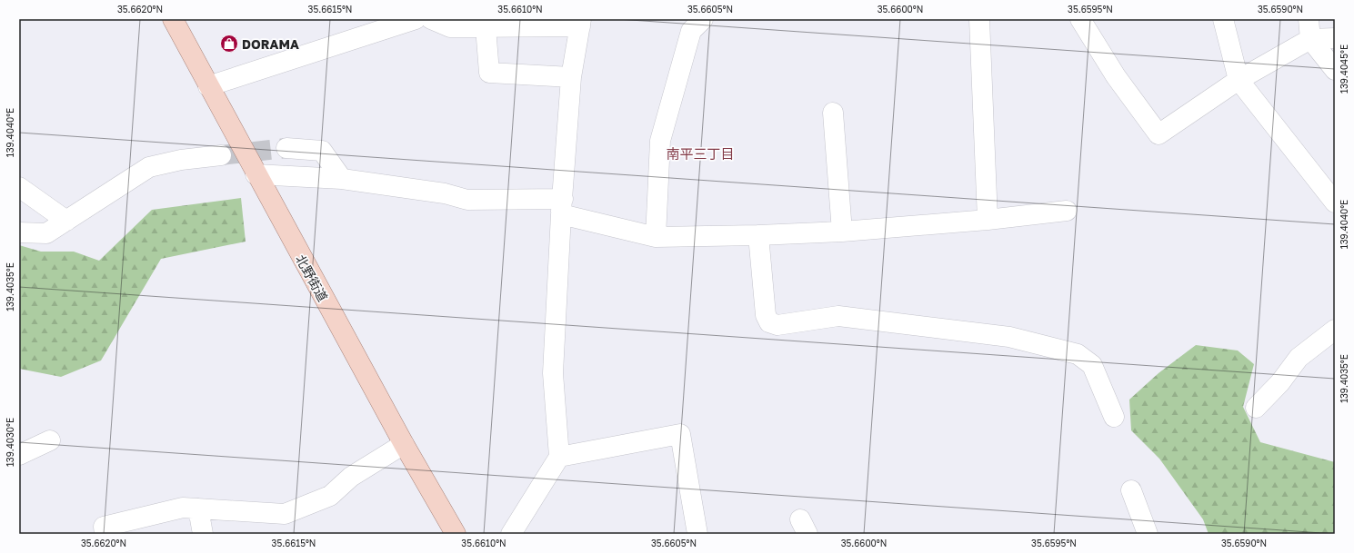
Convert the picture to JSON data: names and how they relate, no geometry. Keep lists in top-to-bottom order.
{
  "streets": {
    "main road": ["北野街道"]
  },
  "districts": ["南平三丁目"],
  "places": {
    "shop": ["DORAMA"]
  },
  "coordinates": [
    "35.6620°N",
    "35.6615°N",
    "35.6610°N",
    "35.6605°N",
    "35.6600°N",
    "35.6595°N",
    "35.6590°N",
    "139.4045°E",
    "139.4040°E",
    "139.4035°E",
    "139.4030°E"
  ]
}
